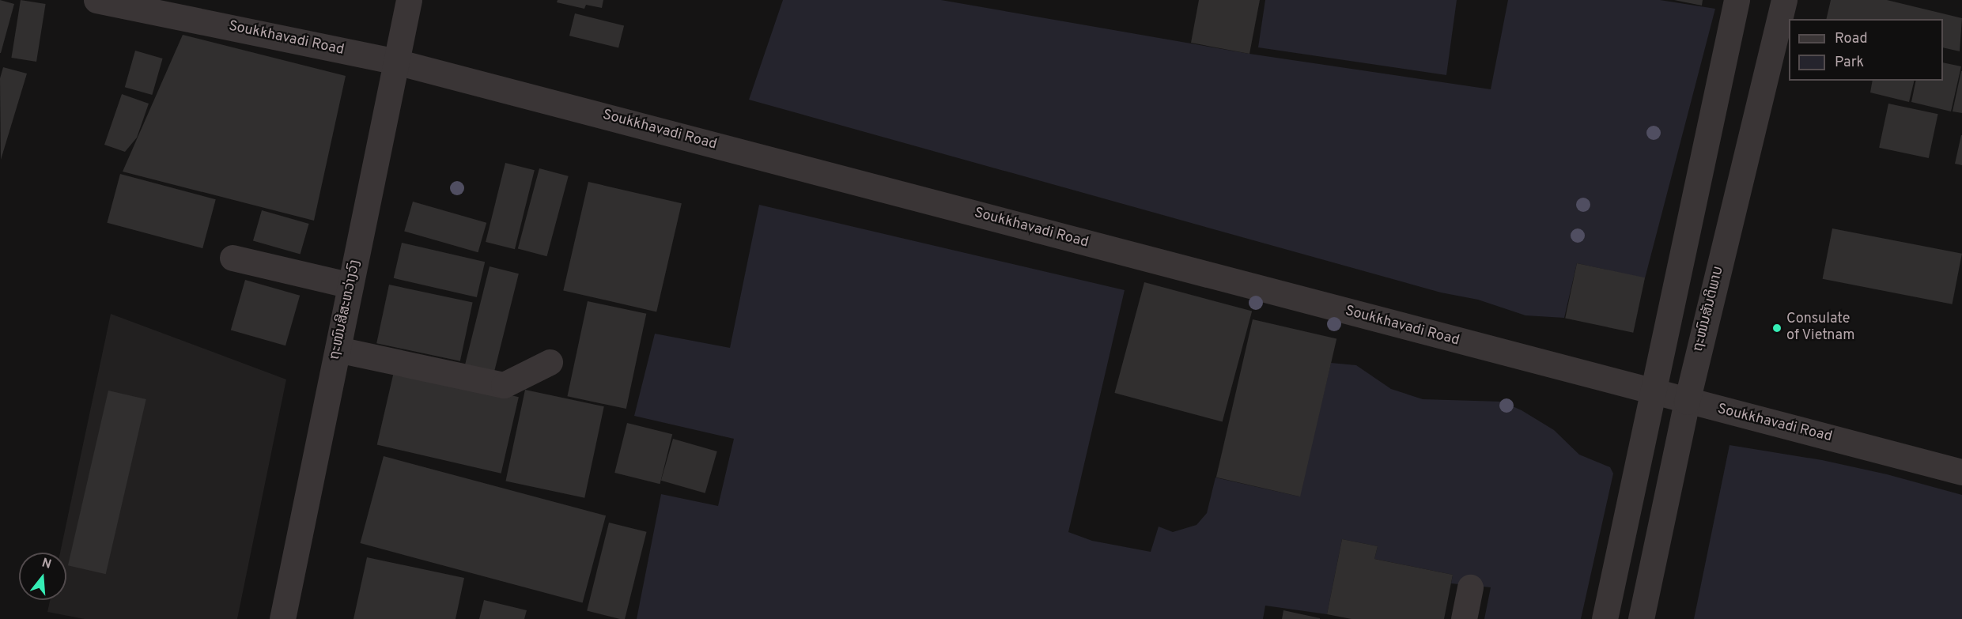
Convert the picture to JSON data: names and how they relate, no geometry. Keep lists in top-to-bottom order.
{
  "streets": {
    "street": ["Soukkhavadi Road", "ຖະໜົນສັນຕິພາບ", "ຖະໜົນສີສະຫວ່າງວົງ"]
  },
  "crossings": [
    ["Soukkhavadi Road", "ຖະໜົນສັນຕິພາບ"],
    ["Soukkhavadi Road", "ຖະໜົນສີສະຫວ່າງວົງ"]
  ],
  "places": ["Consulate of Vietnam"],
  "legend": ["Road", "Park"],
  "north": "top"
}
